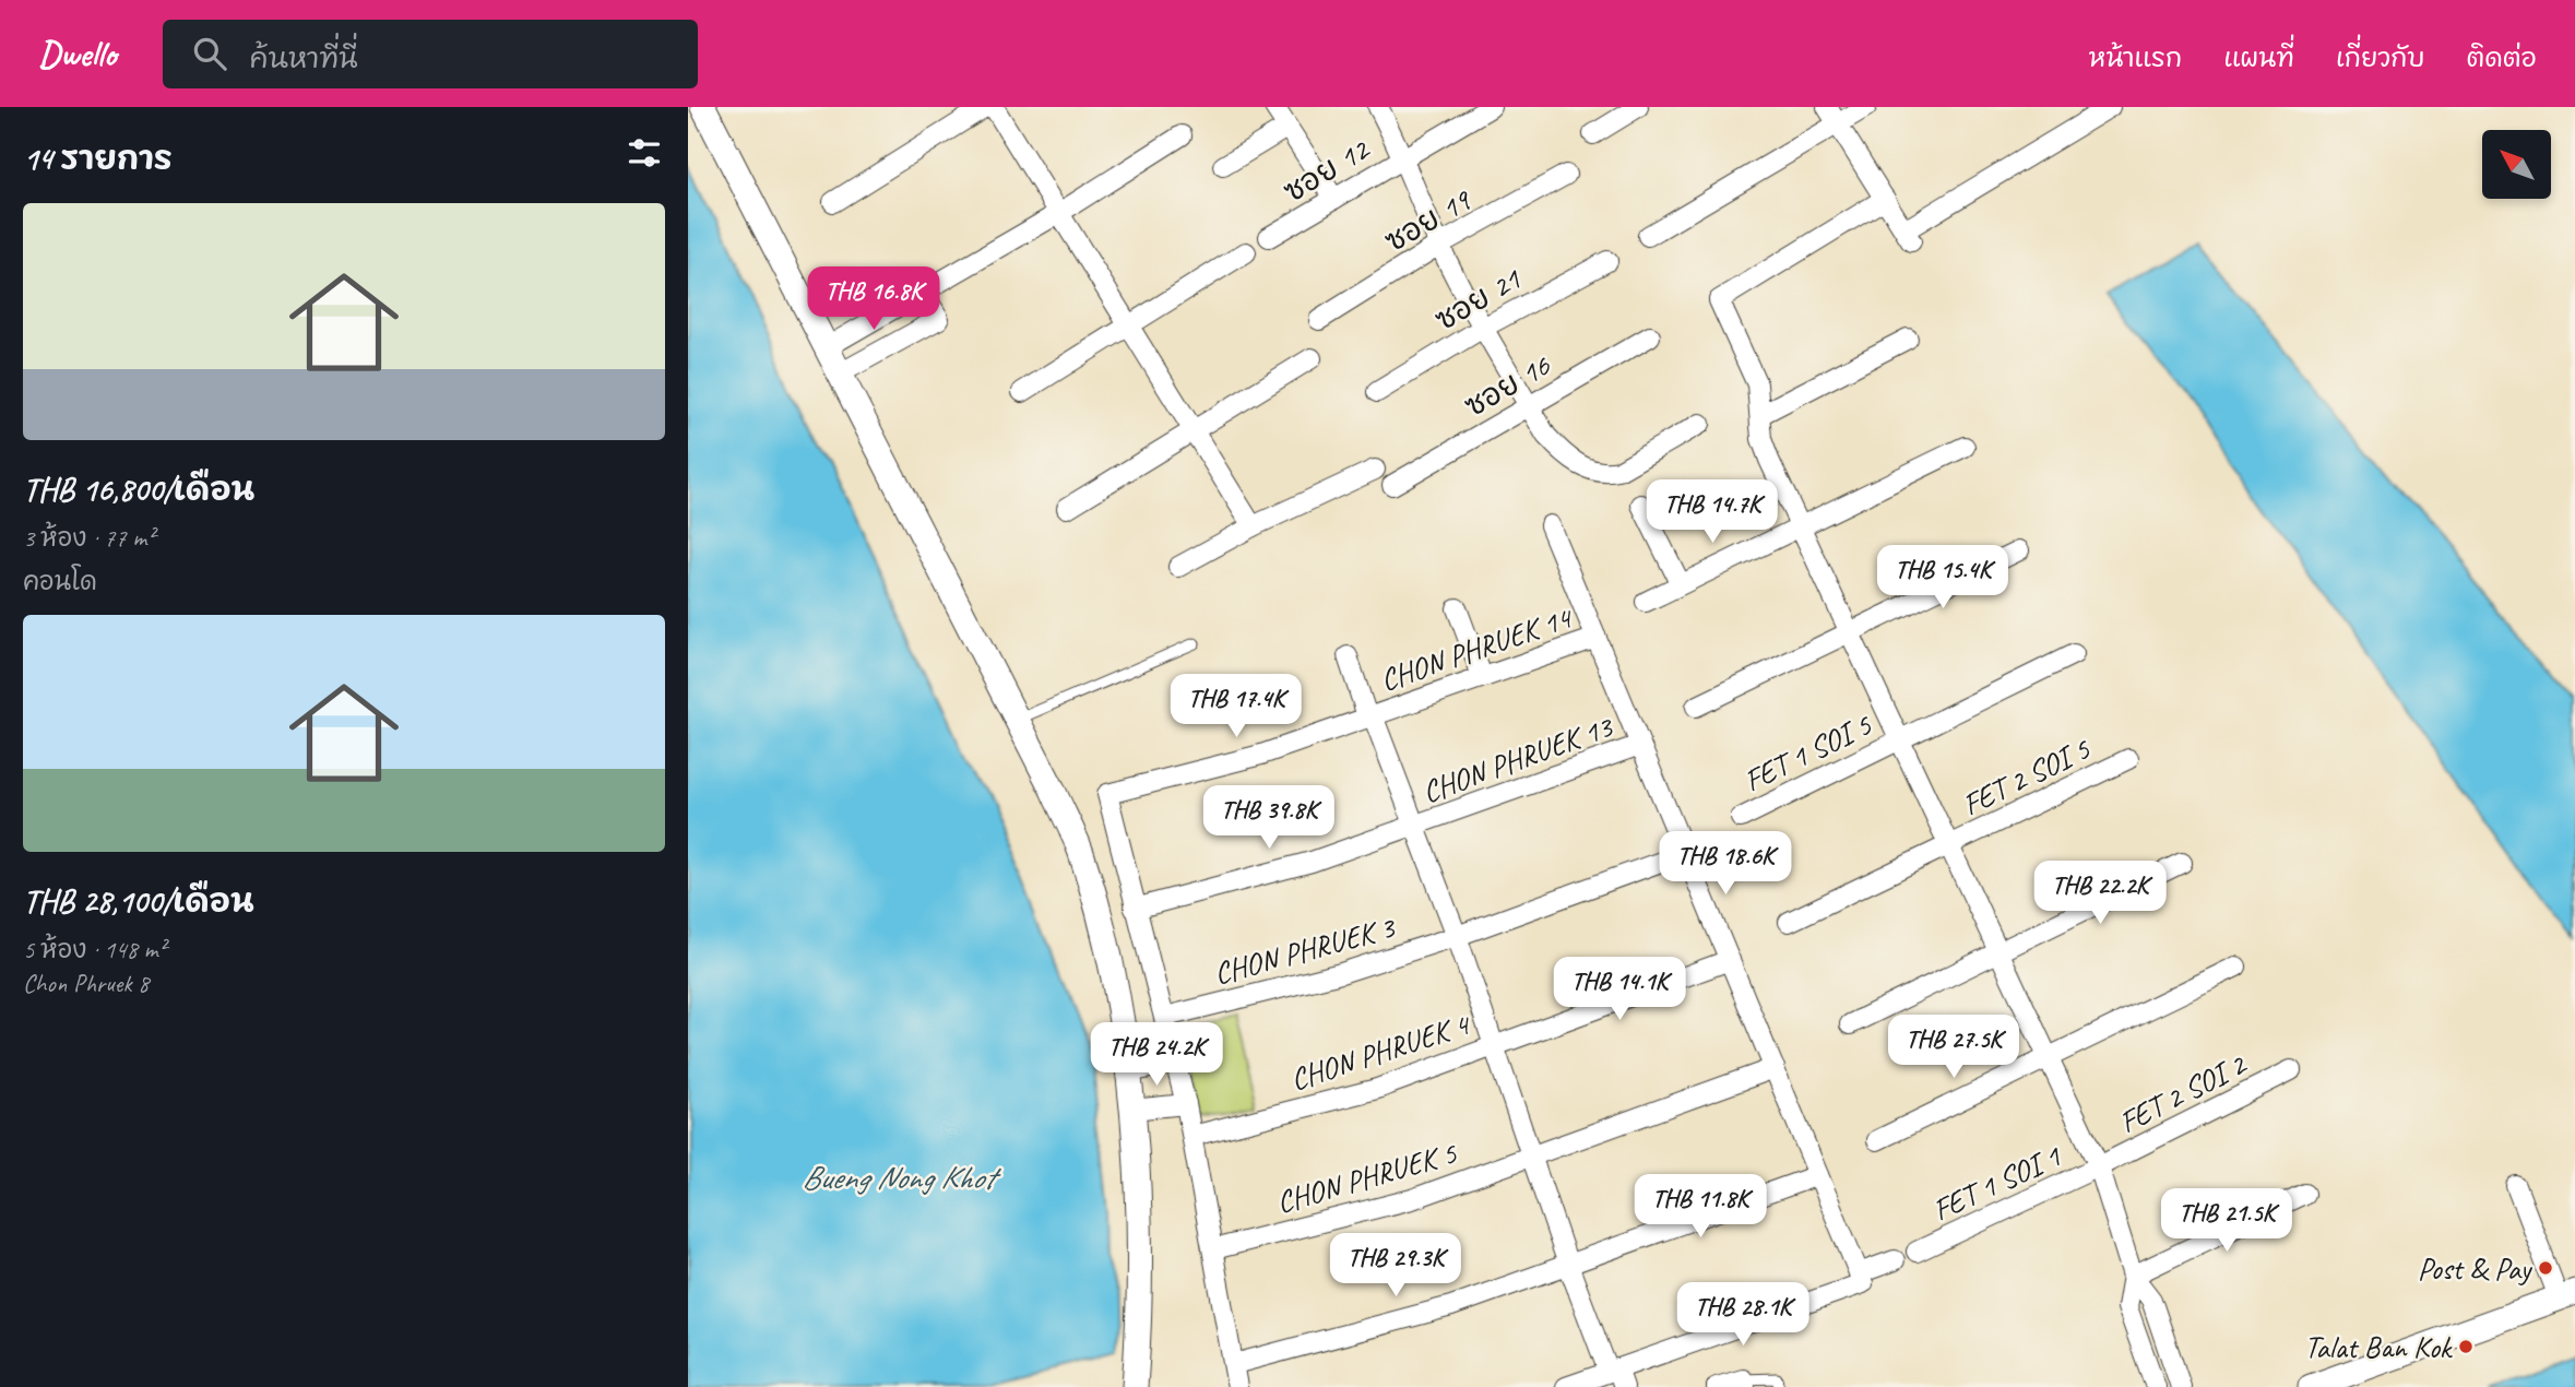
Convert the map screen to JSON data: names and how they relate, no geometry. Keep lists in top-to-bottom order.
{
  "streets": {
    "street": [
      "ซอย 12",
      "ซอย 19",
      "ซอย 21",
      "ซอย 16",
      "CHON PHRUEK 14",
      "FET 1 SOI 5",
      "CHON PHRUEK 13",
      "FET 2 SOI 5",
      "CHON PHRUEK 3",
      "CHON PHRUEK 4",
      "FET 2 SOI 2",
      "CHON PHRUEK 5",
      "FET 1 SOI 1"
    ]
  },
  "crossings": [
    ["CHON PHRUEK 14", "CHON PHRUEK 13"],
    ["FET 2 SOI 2", "FET 1 SOI 1"]
  ],
  "water": ["Bueng Nong Khot"],
  "places": ["Post & Pay", "Talat Ban Kok"],
  "north": "top left",
  "page": {
    "header": "Dwello",
    "search": "ค้นหาที่นี่",
    "nav": [
      "หน้าแรก",
      "แผนที่",
      "เกี่ยวกับ",
      "ติดต่อ"
    ],
    "heading": "14 รายการ",
    "list": [
      {
        "name": "THB 16,800/เดือน",
        "note": "3 ห้อง · 77 m² · คอนโด"
      },
      {
        "name": "THB 28,100/เดือน",
        "note": "5 ห้อง · 148 m² · Chon Phruek 8"
      }
    ],
    "price": [
      "THB 16.8K",
      "THB 14.7K",
      "THB 15.4K",
      "THB 17.4K",
      "THB 39.8K",
      "THB 18.6K",
      "THB 22.2K",
      "THB 14.1K",
      "THB 27.5K",
      "THB 24.2K",
      "THB 11.8K",
      "THB 21.5K",
      "THB 29.3K",
      "THB 28.1K"
    ]
  }
}
